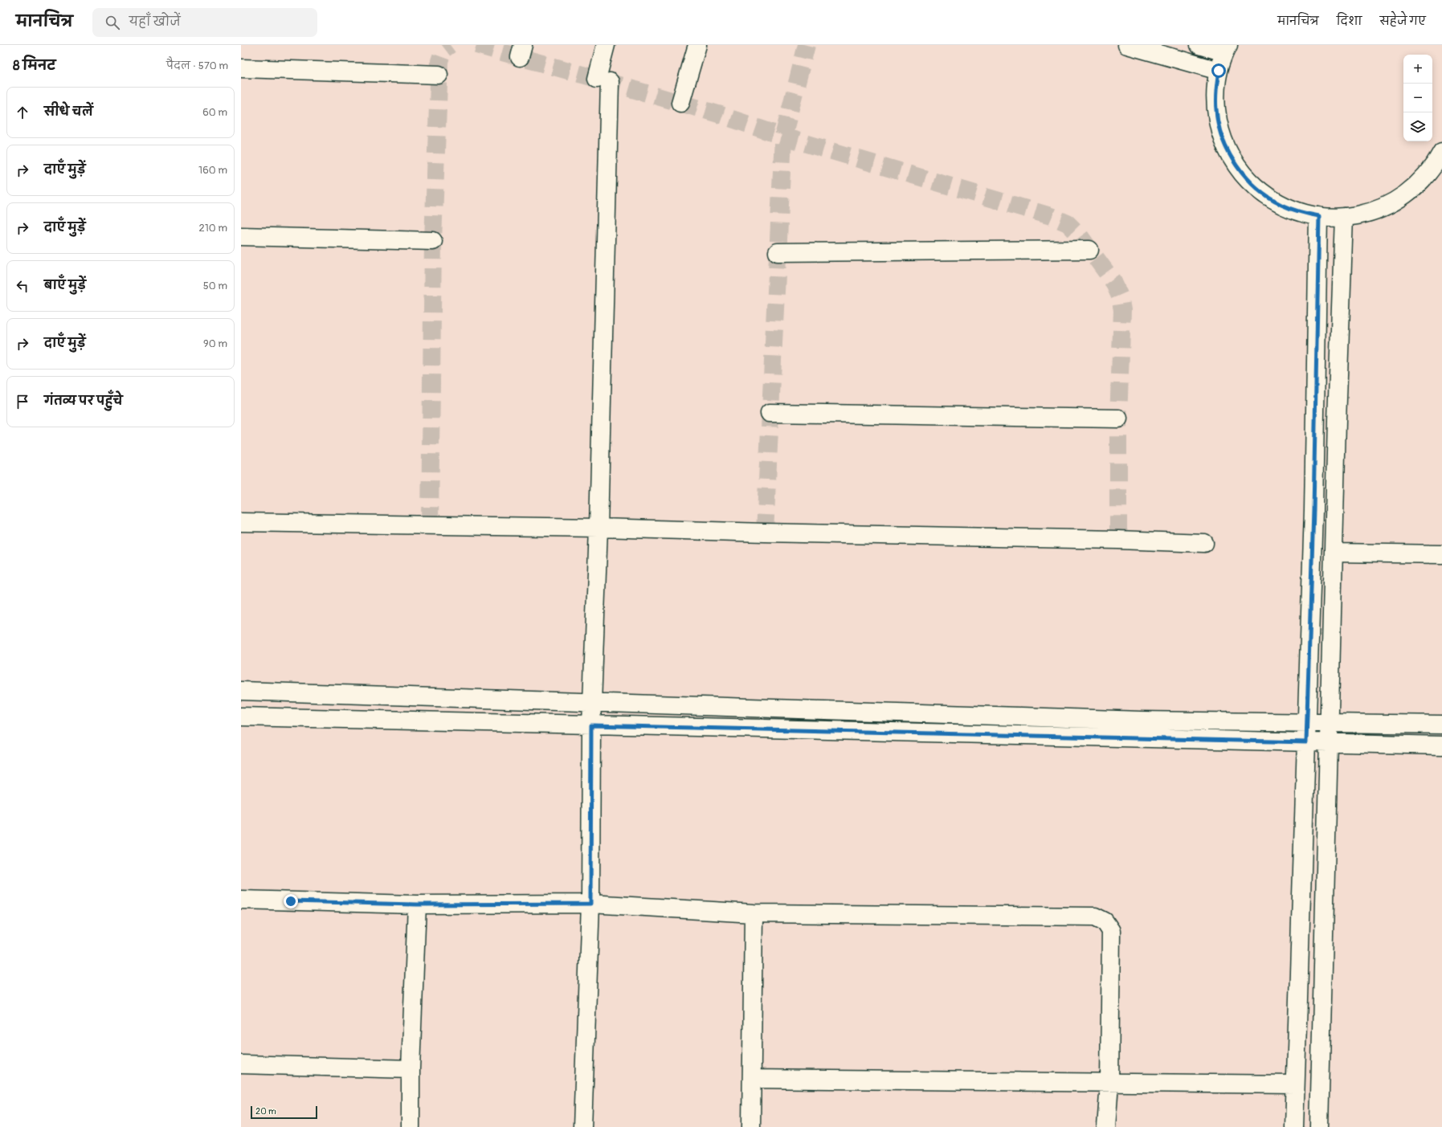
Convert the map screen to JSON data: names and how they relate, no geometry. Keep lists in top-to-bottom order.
{
  "scale_bar": "20 m",
  "page": {
    "header": "मानचित्र",
    "search": "यहाँ खोजें",
    "nav": ["मानचित्र", "दिशा", "सहेजे गए"],
    "heading": ["8 मिनट", "पैदल · 570 m"],
    "map_buttons": ["+", "−"],
    "list": [
      ["सीधे चलें", "60 m"],
      ["दाएँ मुड़ें", "160 m"],
      ["दाएँ मुड़ें", "210 m"],
      ["बाएँ मुड़ें", "50 m"],
      ["दाएँ मुड़ें", "90 m"],
      "गंतव्य पर पहुँचे"
    ],
    "scale": "20 m"
  }
}
